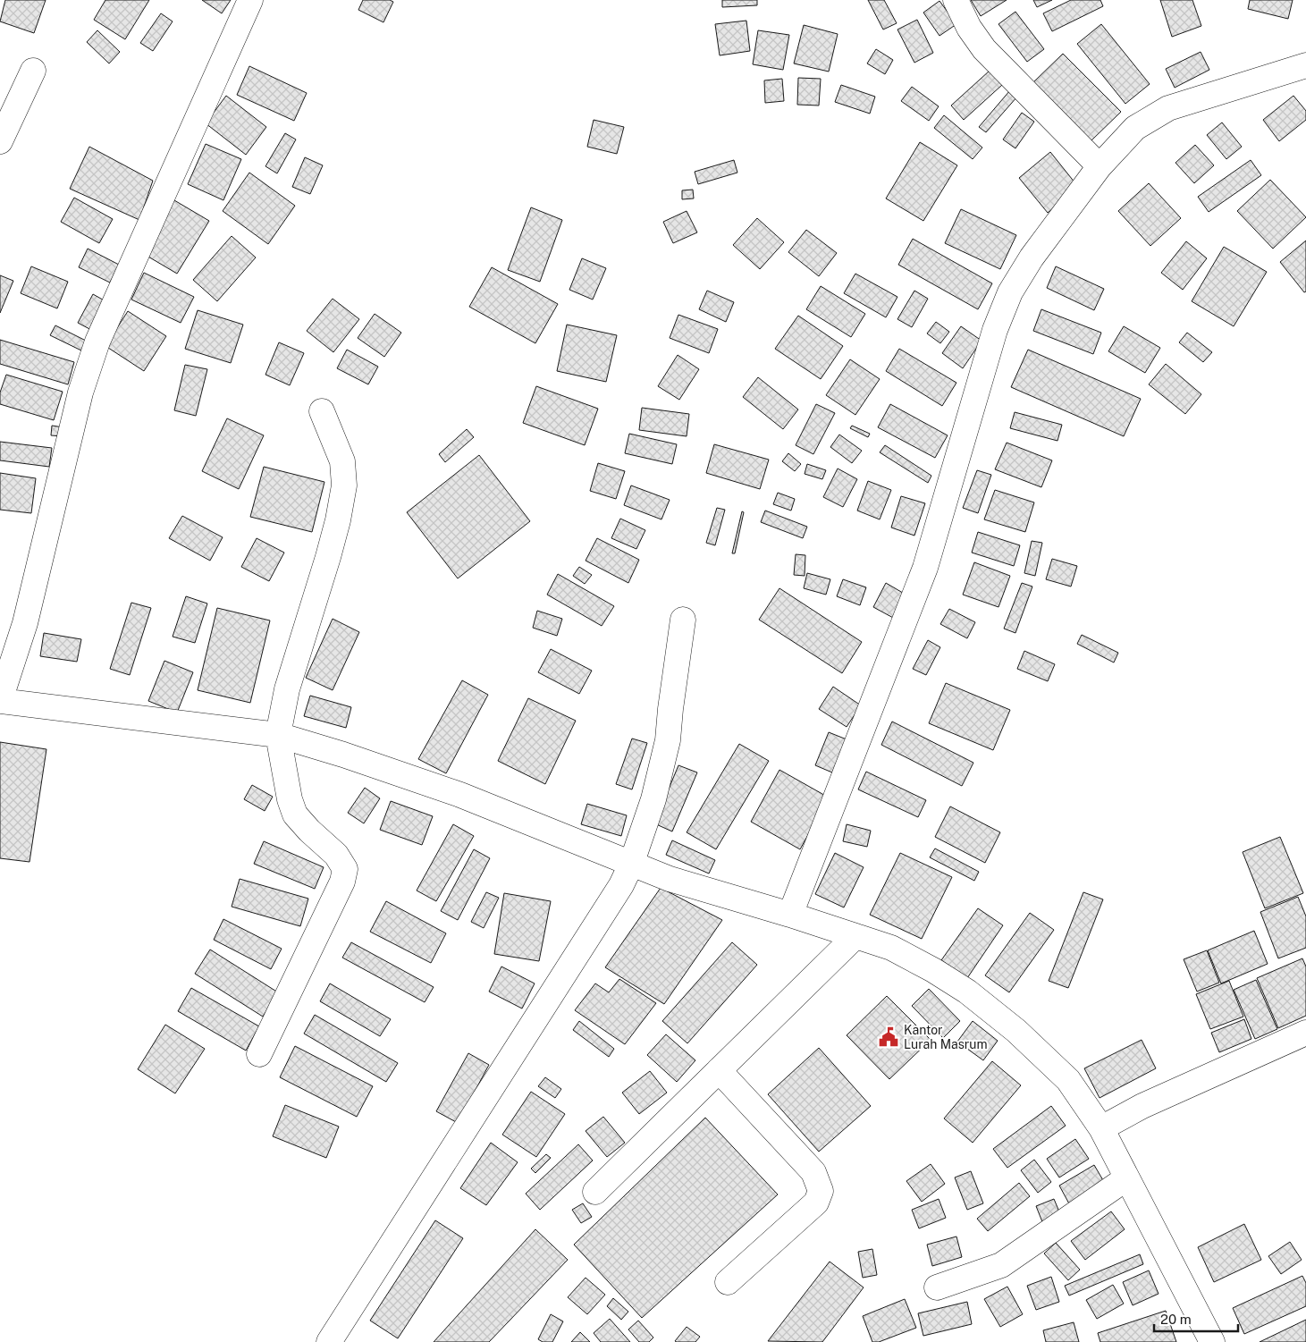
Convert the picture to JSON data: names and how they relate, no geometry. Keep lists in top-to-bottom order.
{
  "places": {
    "public building": ["Kantor Lurah Masrum"]
  },
  "scale_bar": "20 m"
}
